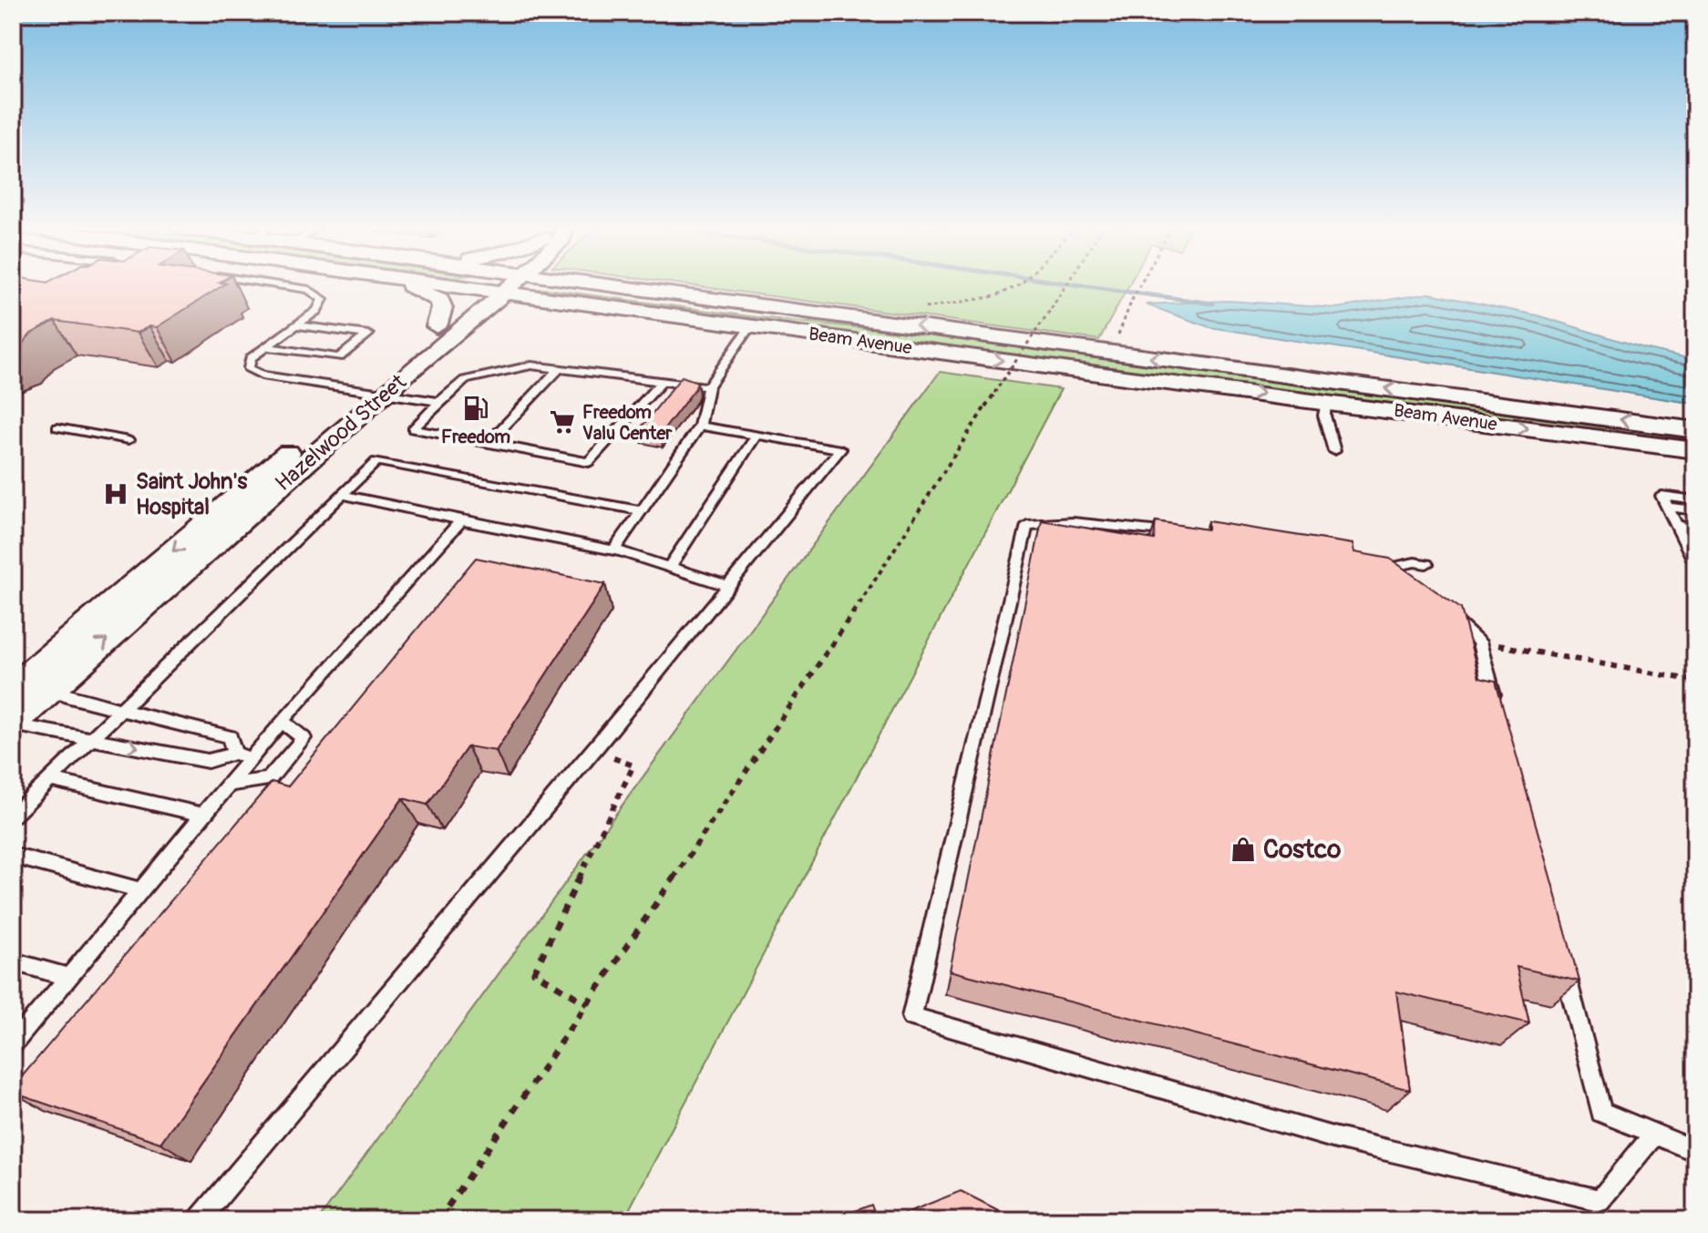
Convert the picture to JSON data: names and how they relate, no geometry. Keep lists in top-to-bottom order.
{
  "streets": {
    "street": ["Beam Avenue", "Hazelwood Street"]
  },
  "places": {
    "fuel station": ["Freedom"],
    "supermarket": ["Freedom Valu Center"],
    "hospital": ["Saint John's Hospital"],
    "shop": ["Costco"]
  }
}
